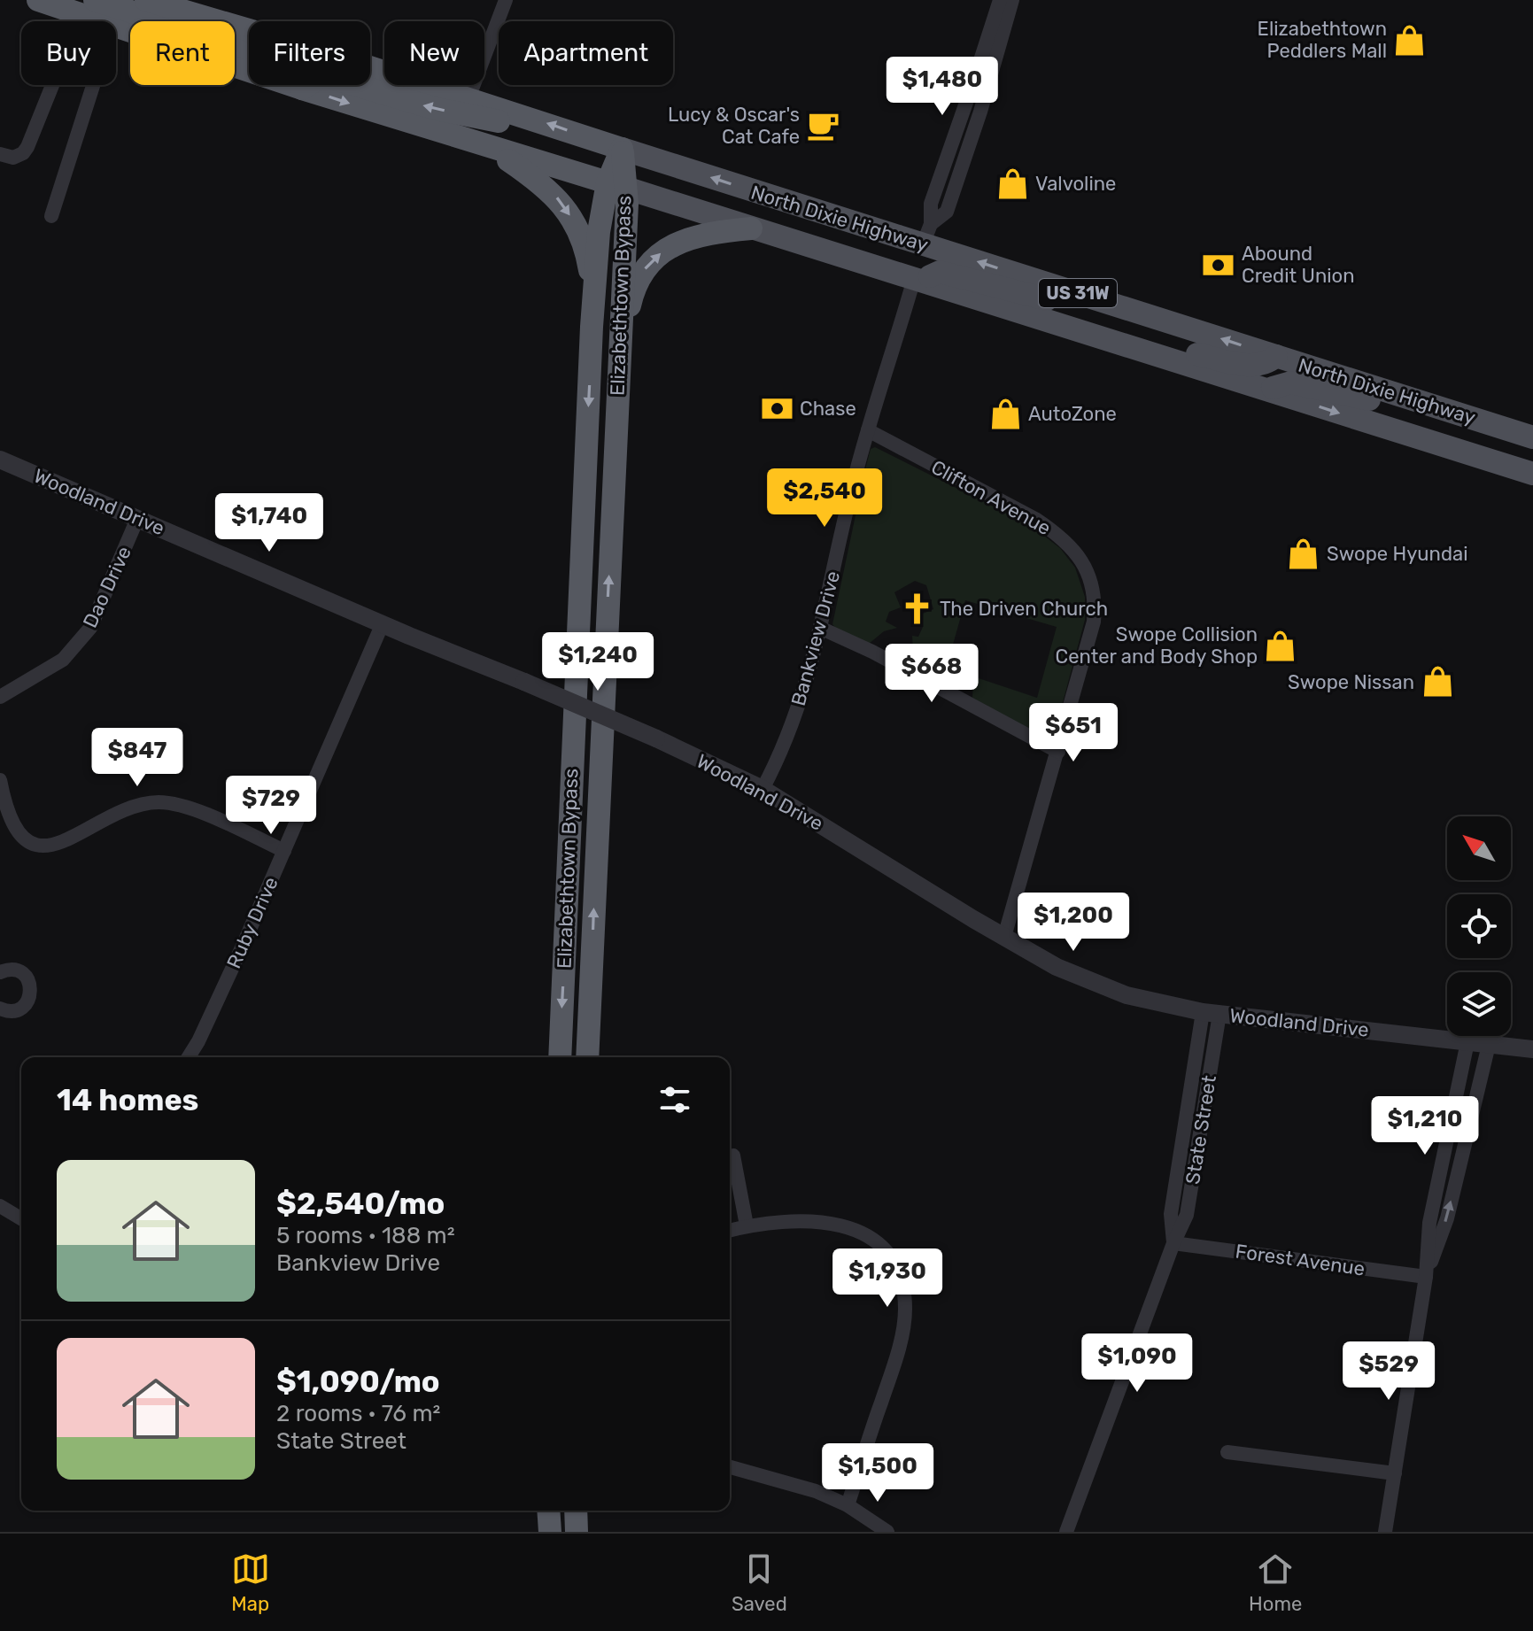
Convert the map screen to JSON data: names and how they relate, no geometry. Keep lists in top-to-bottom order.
{
  "streets": {
    "highway": ["North Dixie Highway", "US 31W", "Elizabethtown Bypass"],
    "street": [
      "Clifton Avenue",
      "Woodland Drive",
      "Dao Drive",
      "Bankview Drive",
      "Ruby Drive",
      "State Street",
      "Forest Avenue"
    ]
  },
  "crossings": [
    ["North Dixie Highway", "US 31W"],
    ["North Dixie Highway", "Elizabethtown Bypass"],
    ["North Dixie Highway", "Bankview Drive"],
    ["US 31W", "Elizabethtown Bypass"],
    ["Clifton Avenue", "Woodland Drive"],
    ["Clifton Avenue", "Bankview Drive"],
    ["Woodland Drive", "Dao Drive"],
    ["Woodland Drive", "Bankview Drive"],
    ["Woodland Drive", "Ruby Drive"],
    ["Woodland Drive", "State Street"],
    ["State Street", "Forest Avenue"]
  ],
  "places": {
    "shop": [
      "Elizabethtown Peddlers Mall",
      "Valvoline",
      "AutoZone",
      "Swope Hyundai",
      "Swope Collision Center and Body Shop",
      "Swope Nissan"
    ],
    "cafe": ["Lucy & Oscar's Cat Cafe"],
    "bank": ["Abound Credit Union", "Chase"],
    "church": ["The Driven Church"]
  },
  "north": "top left",
  "page": {
    "chip": [
      "Buy",
      "Rent",
      "Filters",
      "New",
      "Apartment"
    ],
    "price": [
      "$1,480",
      "$2,540",
      "$1,740",
      "$1,240",
      "$668",
      "$651",
      "$847",
      "$729",
      "$1,200",
      "$1,210",
      "$1,930",
      "$1,090",
      "$529",
      "$1,500"
    ],
    "heading": "14 homes",
    "list": [
      {
        "name": "$2,540/mo",
        "note": "5 rooms · 188 m² · Bankview Drive"
      },
      {
        "name": "$1,090/mo",
        "note": "2 rooms · 76 m² · State Street"
      }
    ],
    "tabs": ["Map", "Saved", "Home"]
  }
}
